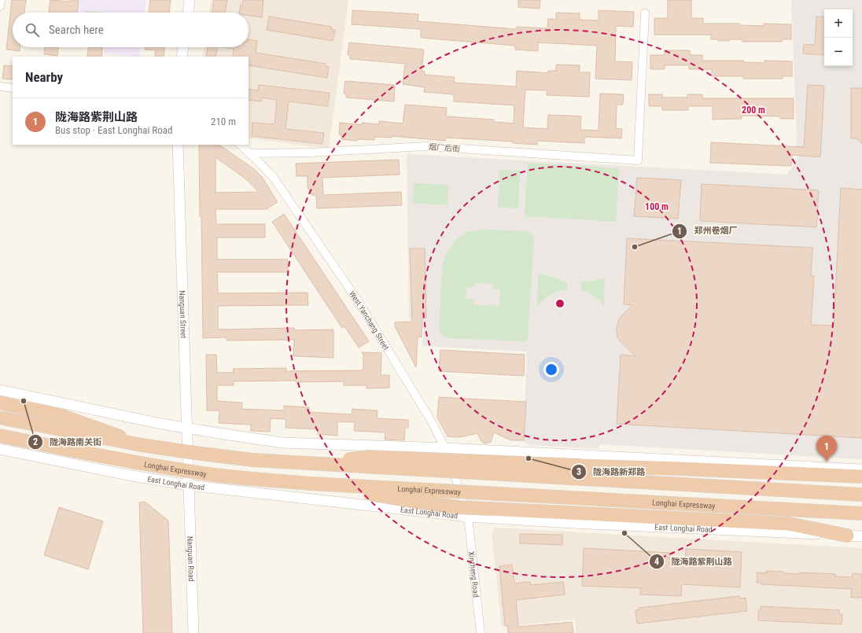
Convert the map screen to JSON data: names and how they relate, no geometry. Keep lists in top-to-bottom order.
{
  "streets": {
    "highway": ["Longhai Expressway"],
    "street": [
      "烟厂后街",
      "Nanguan Street",
      "West Yanchang Street",
      "East Longhai Road",
      "Nanguan Road",
      "Xinzheng Road"
    ]
  },
  "crossings": [
    ["烟厂后街", "West Yanchang Street"],
    ["Nanguan Street", "East Longhai Road"],
    ["Nanguan Street", "Nanguan Road"],
    ["West Yanchang Street", "East Longhai Road"],
    ["West Yanchang Street", "Xinzheng Road"],
    ["East Longhai Road", "Nanguan Road"],
    ["East Longhai Road", "Xinzheng Road"]
  ],
  "places": [
    "郑州卷烟厂",
    "陇海路南关街",
    "陇海路新郑路",
    "陇海路紫荆山路"
  ],
  "page": {
    "map_buttons": ["+", "−"],
    "search": "Search here",
    "heading": "Nearby",
    "list": [
      {
        "mark": "1",
        "name": "陇海路紫荆山路",
        "note": "Bus stop · East Longhai Road",
        "value": "210 m"
      }
    ],
    "pins": "1"
  },
  "rings": ["200 m", "100 m"]
}
